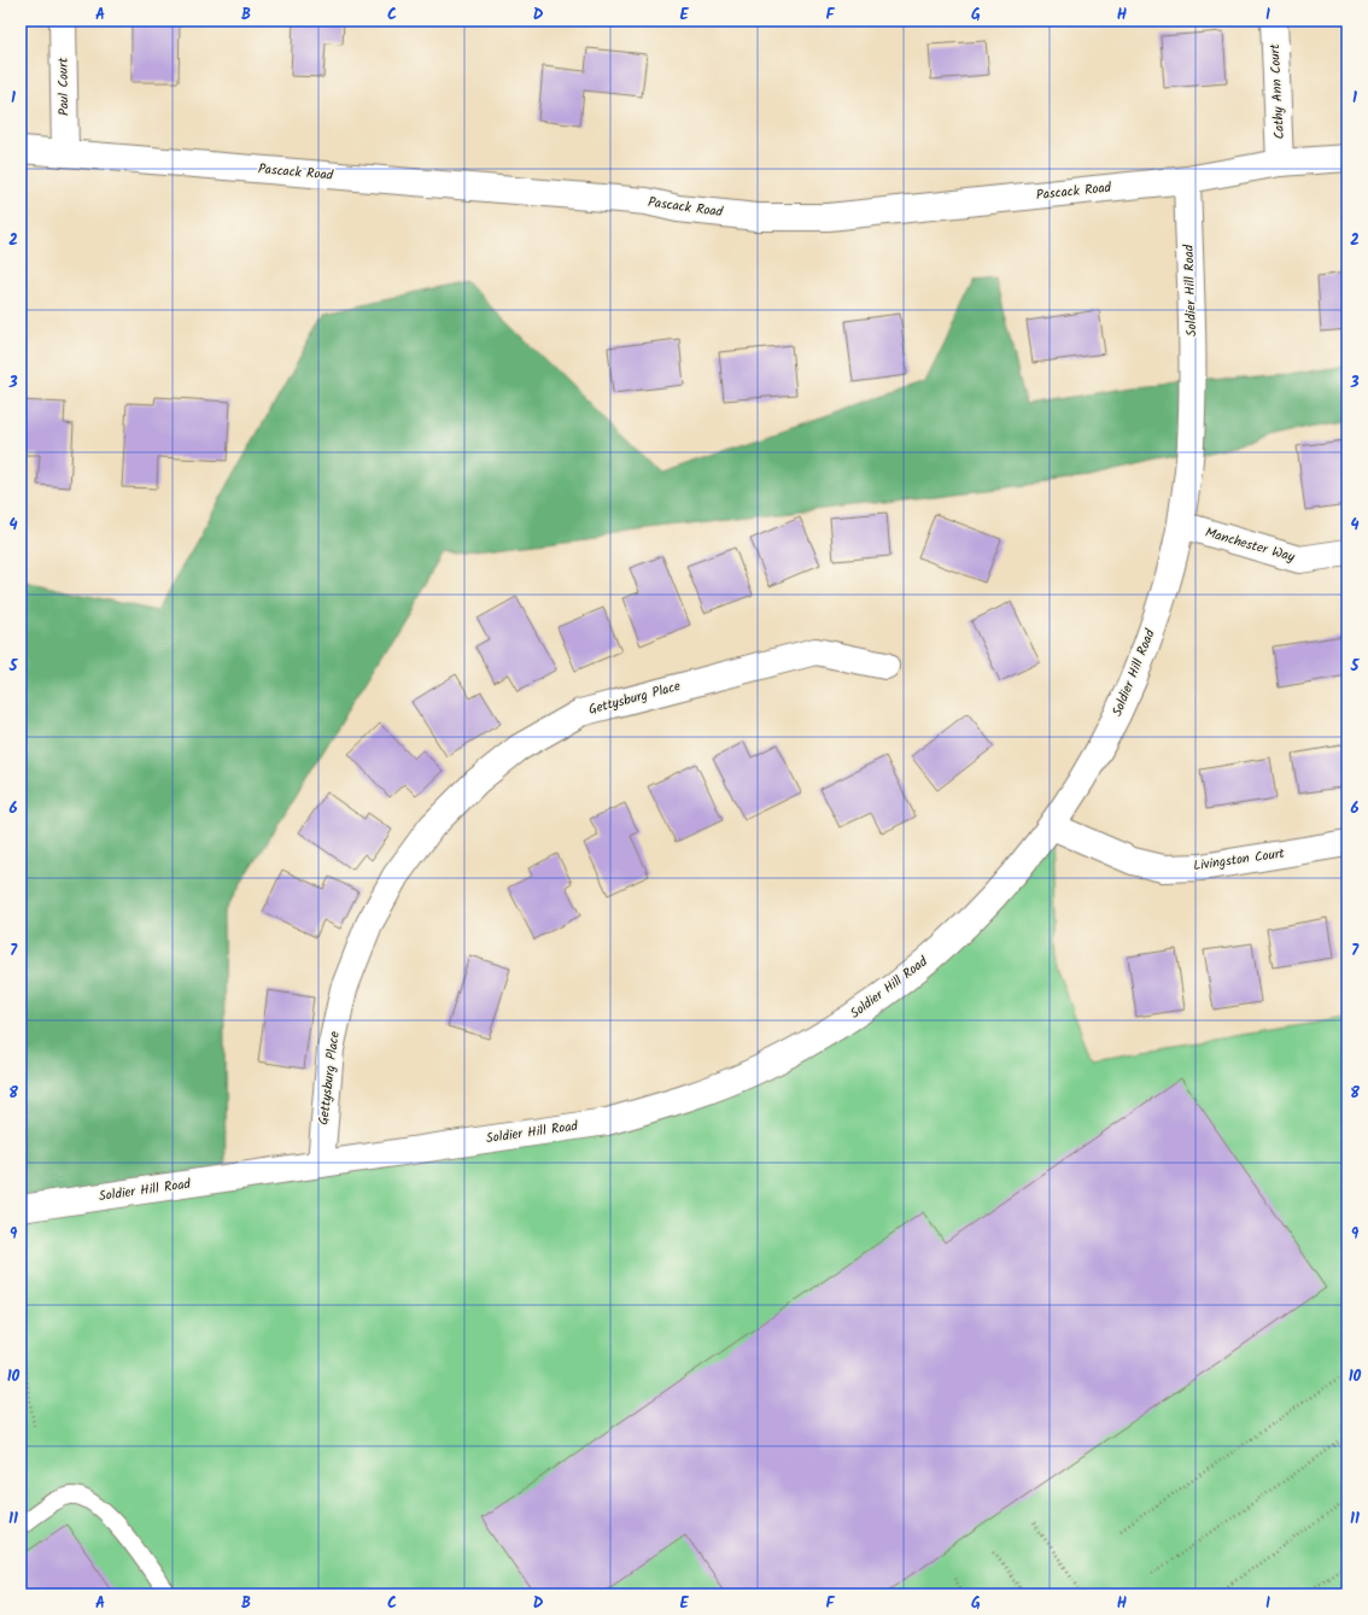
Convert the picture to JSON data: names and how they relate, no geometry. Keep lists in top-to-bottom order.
{
  "streets": {
    "street": [
      "Paul Court",
      "Cathy Ann Court",
      "Pascack Road",
      "Soldier Hill Road",
      "Manchester Way",
      "Gettysburg Place",
      "Livingston Court"
    ]
  },
  "crossings": [
    ["Paul Court", "Pascack Road"],
    ["Cathy Ann Court", "Pascack Road"],
    ["Pascack Road", "Soldier Hill Road"],
    ["Soldier Hill Road", "Manchester Way"],
    ["Soldier Hill Road", "Gettysburg Place"],
    ["Soldier Hill Road", "Livingston Court"]
  ],
  "grid": {
    "columns": [
      "A",
      "B",
      "C",
      "D",
      "E",
      "F",
      "G",
      "H",
      "I"
    ],
    "rows": [
      "1",
      "2",
      "3",
      "4",
      "5",
      "6",
      "7",
      "8",
      "9",
      "10",
      "11"
    ]
  }
}
